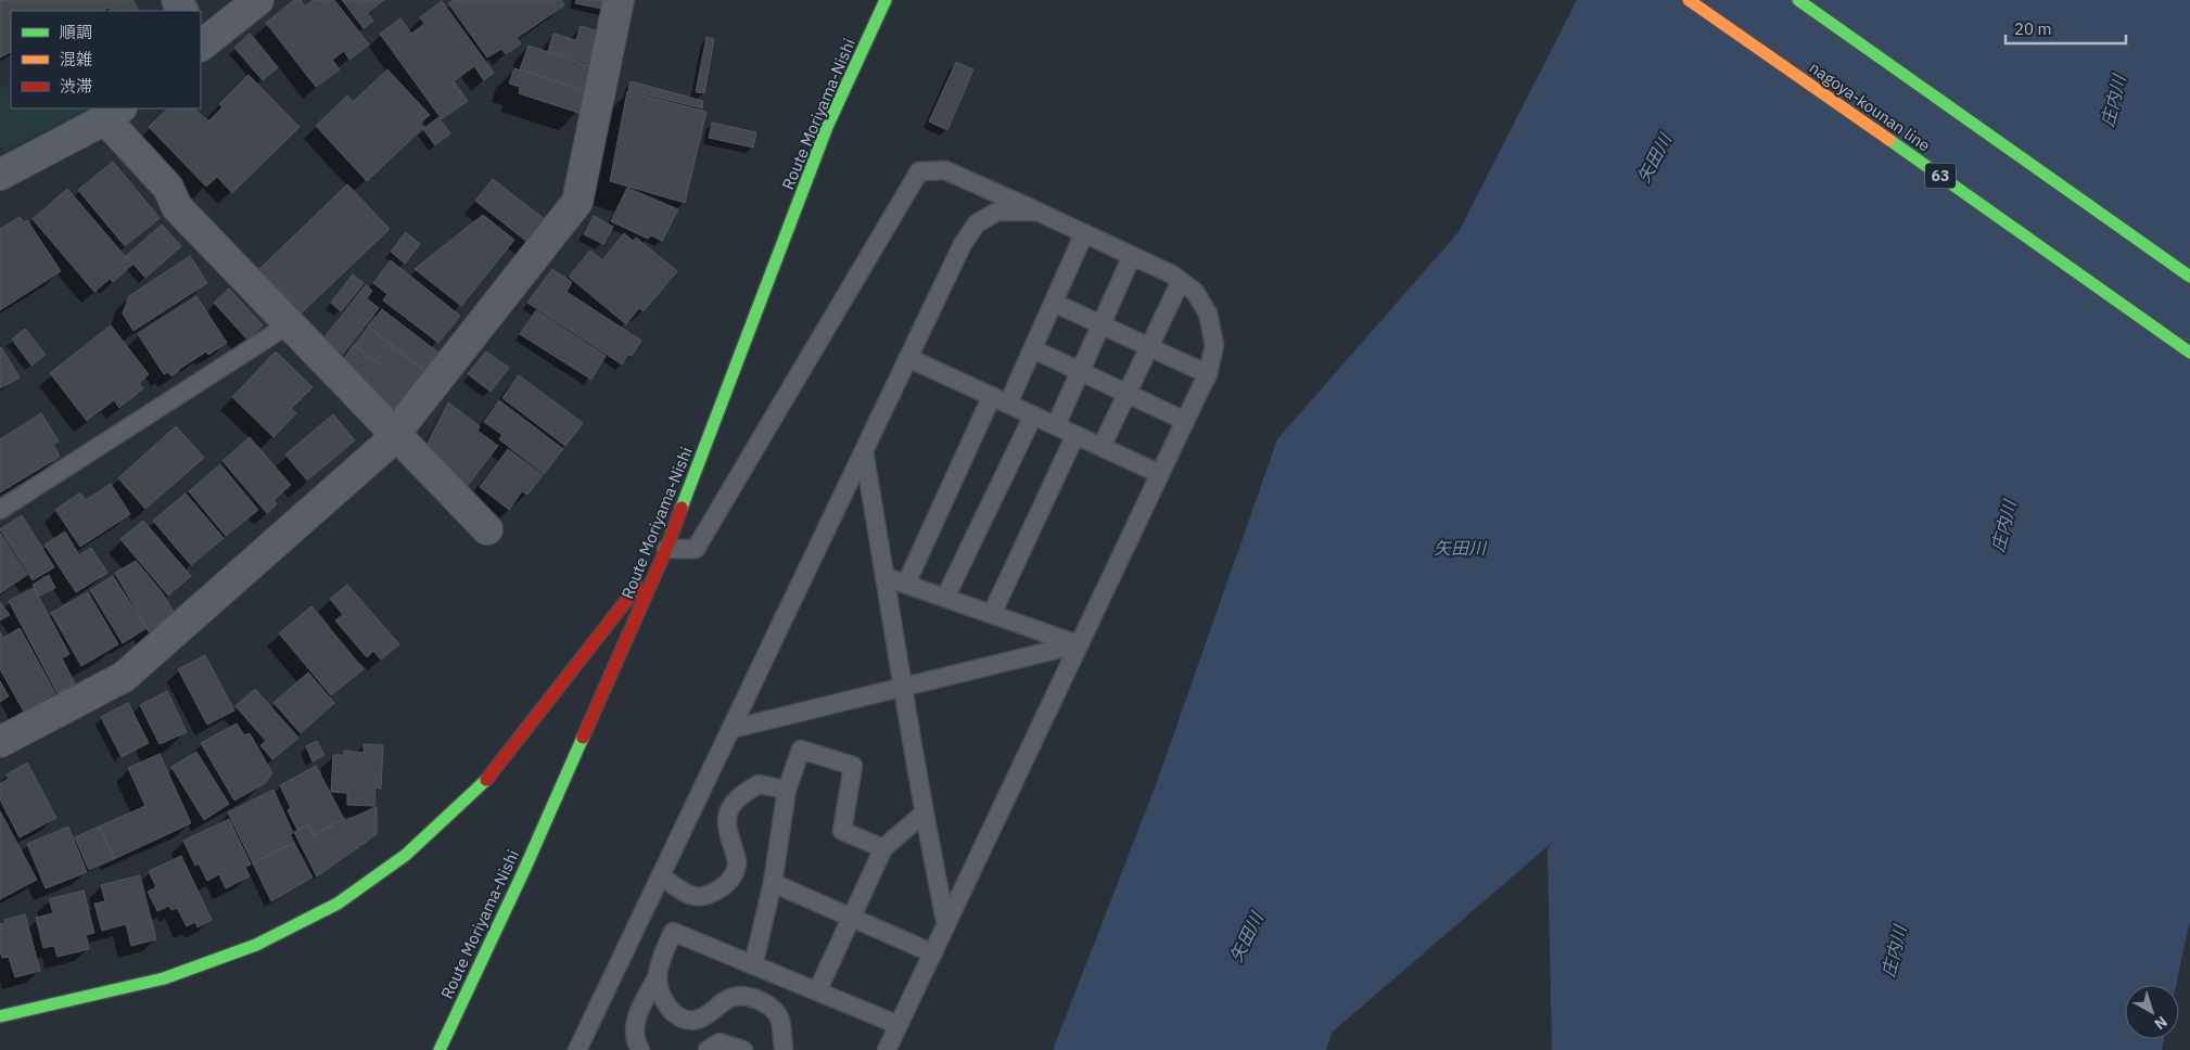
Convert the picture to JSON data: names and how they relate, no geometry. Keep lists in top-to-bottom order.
{
  "streets": {
    "main road": ["nagoya-kounan line", "Route Moriyama-Nishi", "63"]
  },
  "water": ["庄内川", "矢田川"],
  "legend": ["順調", "混雑", "渋滞"],
  "scale_bar": "20 m",
  "north": "bottom right"
}
